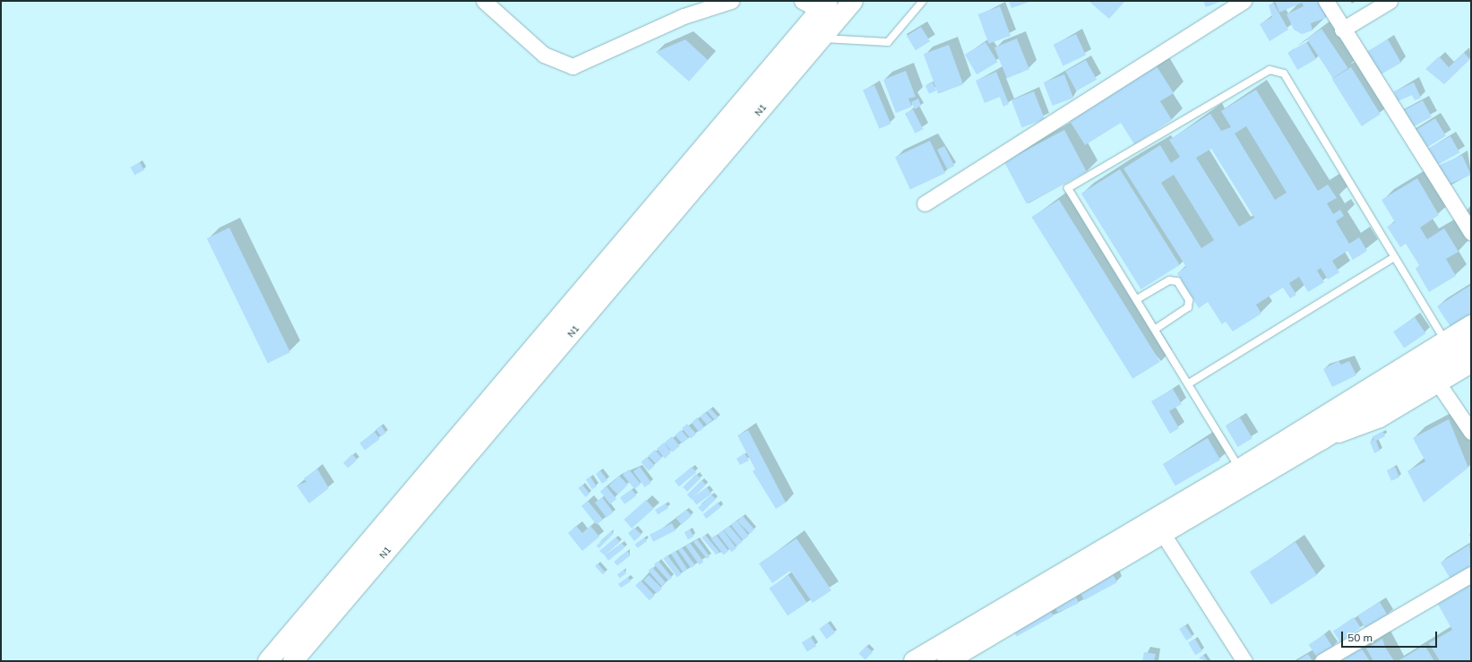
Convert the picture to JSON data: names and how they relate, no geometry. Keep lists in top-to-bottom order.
{
  "streets": {
    "main road": ["N1"]
  },
  "scale_bar": "50 m"
}
